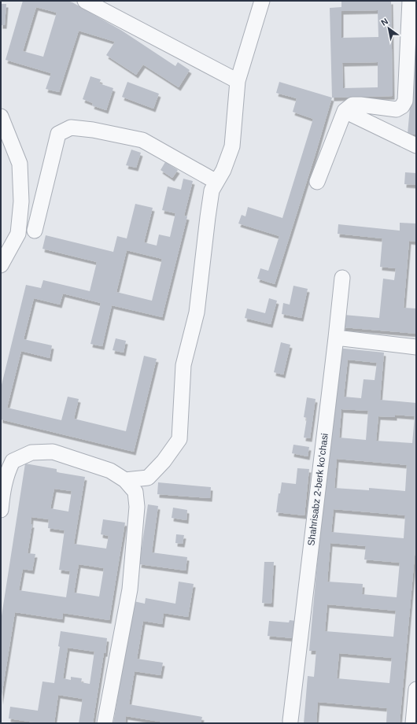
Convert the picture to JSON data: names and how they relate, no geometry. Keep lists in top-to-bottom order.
{
  "streets": {
    "street": ["Shahrisabz 2-berk koʻchasi"]
  },
  "north": "top left"
}
